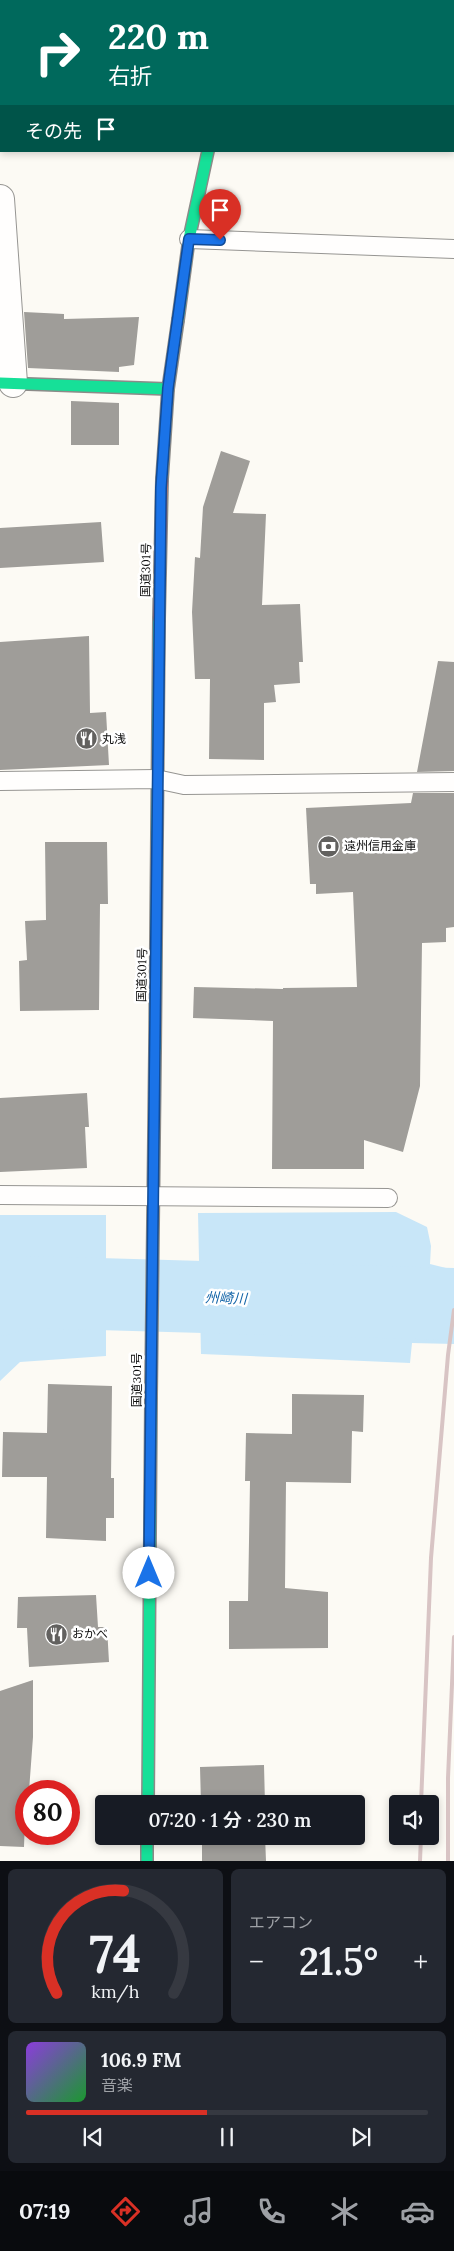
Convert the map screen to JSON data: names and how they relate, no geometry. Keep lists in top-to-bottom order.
{
  "streets": {
    "main road": ["国道301号"]
  },
  "water": ["州崎川"],
  "places": {
    "restaurant": ["丸浅", "おかべ"],
    "bank": ["遠州信用金庫"]
  },
  "page": {
    "turn": ["220 m", "右折"],
    "then": "その先",
    "limit": "80",
    "trip": "07:20 · 1 分 · 230 m",
    "tile": "エアコン",
    "heat": ["−", "21.5°", "+"],
    "song": ["106.9 FM", "音楽"],
    "tabs": "07:19",
    "gauge": ["74", "km/h"]
  }
}
